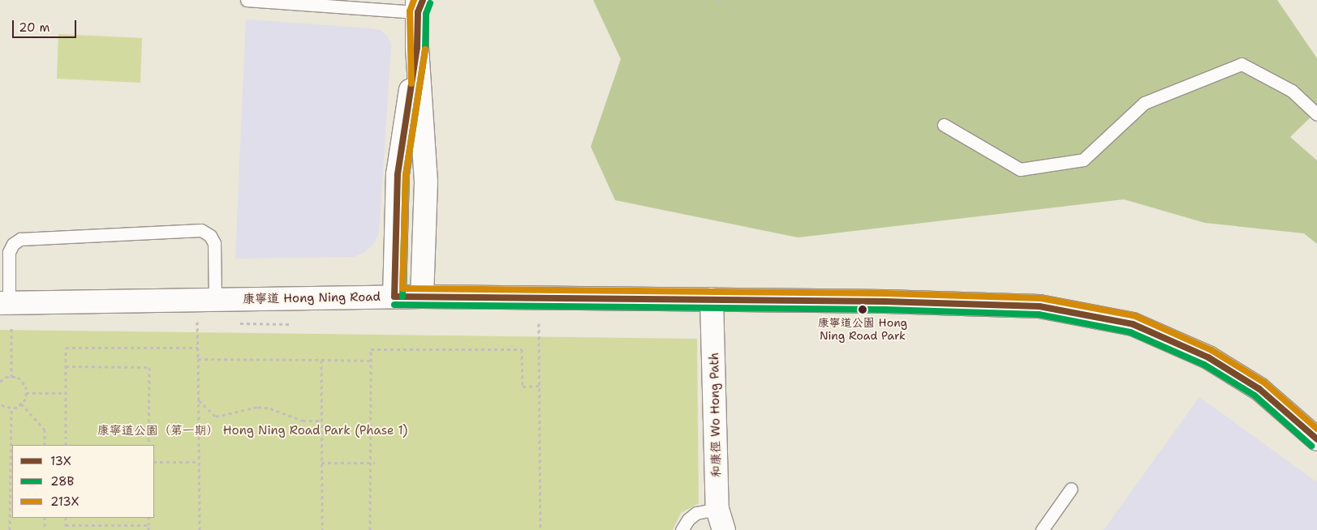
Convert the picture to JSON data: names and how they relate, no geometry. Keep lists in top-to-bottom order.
{
  "streets": {
    "main road": ["康寧道 Hong Ning Road", "和康徑 Wo Hong Path"]
  },
  "crossings": [
    ["康寧道 Hong Ning Road", "和康徑 Wo Hong Path"]
  ],
  "parks": ["康寧道公園（第一期） Hong Ning Road Park (Phase 1)"],
  "places": ["康寧道公園 Hong Ning Road Park"],
  "lines": ["transit line 13X", "transit line 213X", "transit line 28B"],
  "legend": ["13X", "28B", "213X"],
  "scale_bar": "20 m"
}
